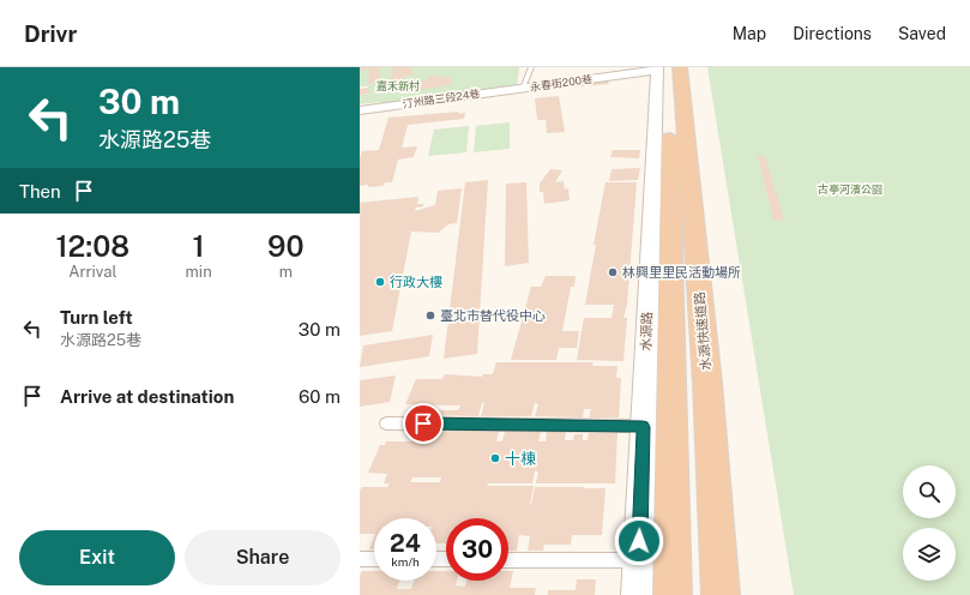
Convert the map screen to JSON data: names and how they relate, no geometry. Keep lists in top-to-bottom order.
{
  "streets": {
    "highway": ["水源快速道路"],
    "street": ["永春街200巷", "汀州路三段24巷", "水源路"]
  },
  "crossings": [
    ["永春街200巷", "汀州路三段24巷"],
    ["永春街200巷", "水源路"],
    ["永春街200巷", "水源快速道路"],
    ["水源路", "水源快速道路"]
  ],
  "parks": ["嘉禾新村", "古亭河濱公園"],
  "places": [
    "林興里里民活動場所",
    "行政大樓",
    "臺北市替代役中心",
    "十棟"
  ],
  "page": {
    "header": "Drivr",
    "nav": ["Map", "Directions", "Saved"],
    "turn": ["30 m", "水源路25巷"],
    "then": "Then",
    "eta": [
      "12:08",
      "Arrival",
      "1",
      "min",
      "90",
      "m"
    ],
    "list": [
      {
        "name": "Turn left",
        "note": "水源路25巷",
        "value": "30 m"
      },
      {
        "name": "Arrive at destination",
        "value": "60 m"
      }
    ],
    "speed": "24 km/h",
    "limit": "30",
    "buttons": ["Exit", "Share"]
  }
}
